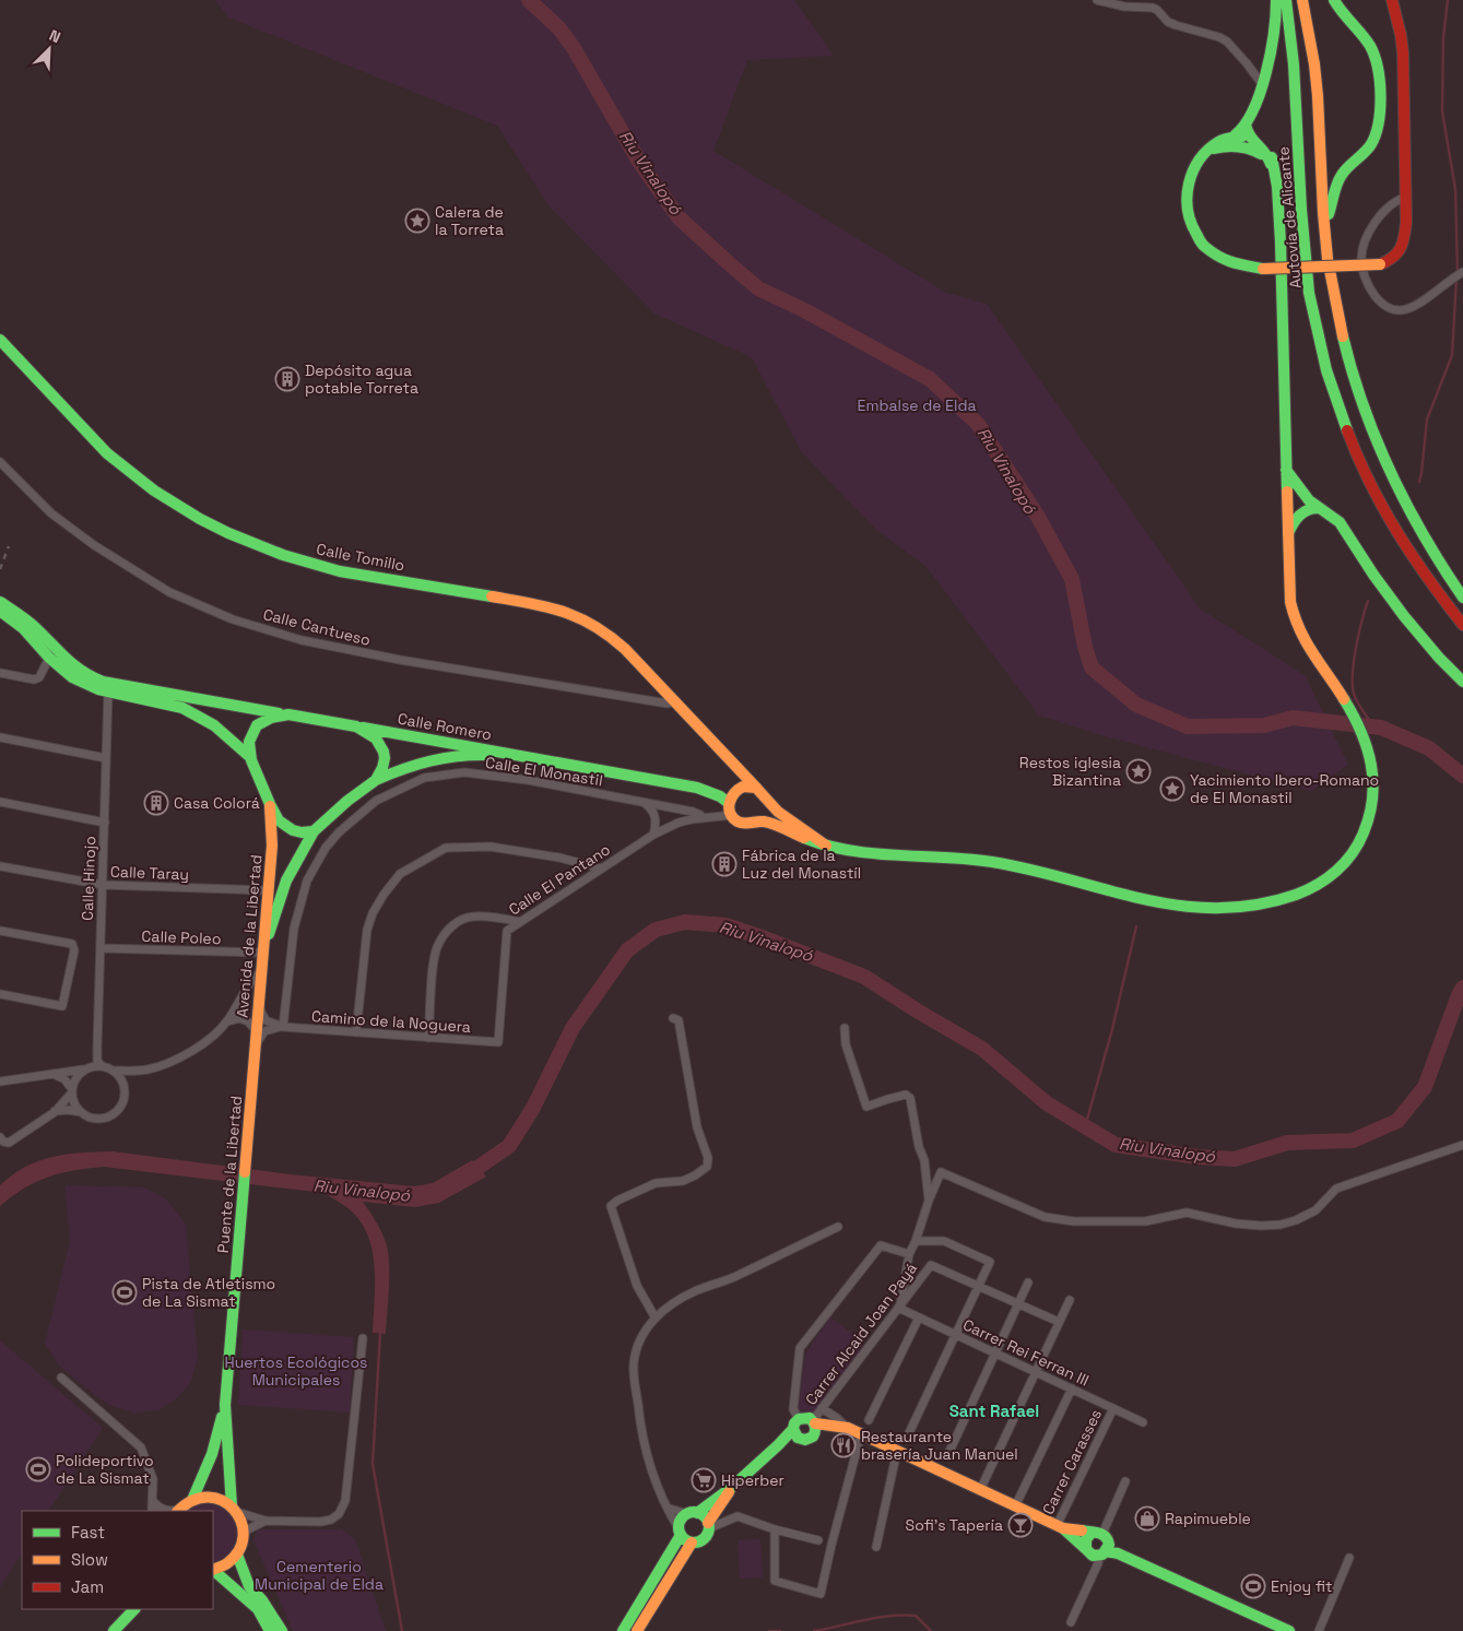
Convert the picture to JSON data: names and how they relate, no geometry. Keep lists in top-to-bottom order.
{
  "streets": {
    "main road": [
      "Autovía de Alicante",
      "Calle Tomillo",
      "Calle Romero",
      "Avenida de la Libertad",
      "Puente de la Libertad"
    ],
    "street": [
      "Calle Cantueso",
      "Calle El Monastil",
      "Calle Taray",
      "Calle Hinojo",
      "Calle El Pantano",
      "Calle Poleo",
      "Camino de la Noguera",
      "Carrer Alcaid Joan Payá",
      "Carrer Rei Ferran III",
      "Carrer Carasses"
    ]
  },
  "crossings": [
    ["Calle Tomillo", "Calle Cantueso"],
    ["Calle Tomillo", "Calle Romero"],
    ["Calle Tomillo", "Calle El Pantano"],
    ["Calle Romero", "Calle El Pantano"],
    ["Calle Romero", "Avenida de la Libertad"],
    ["Calle El Monastil", "Calle El Pantano"],
    ["Calle El Monastil", "Camino de la Noguera"],
    ["Calle Taray", "Calle Hinojo"],
    ["Calle Taray", "Avenida de la Libertad"],
    ["Calle Hinojo", "Calle Poleo"],
    ["Calle El Pantano", "Camino de la Noguera"],
    ["Avenida de la Libertad", "Calle Poleo"],
    ["Avenida de la Libertad", "Puente de la Libertad"],
    ["Carrer Alcaid Joan Payá", "Carrer Rei Ferran III"],
    ["Carrer Rei Ferran III", "Carrer Carasses"]
  ],
  "districts": ["Sant Rafael"],
  "water": ["Riu Vinalopó"],
  "parks": ["Embalse de Elda", "Huertos Ecológicos Municipales", "Cementerio Municipal de Elda"],
  "places": {
    "place": ["Calera de la Torreta", "Restos iglesia Bizantina", "Yacimiento Ibero-Romano de El Monastil"],
    "building": ["Depósito agua potable Torreta", "Casa Colorá", "Fábrica de la Luz del Monastíl"],
    "sports": ["Pista de Atletismo de La Sismat", "Polideportivo de La Sismat", "Enjoy fit"],
    "restaurant": ["Restaurante brasería Juan Manuel"],
    "supermarket": ["Hiperber"],
    "shop": ["Rapimueble"],
    "bar": ["Sofi's Tapería"]
  },
  "legend": ["Fast", "Slow", "Jam"],
  "north": "top right"
}
